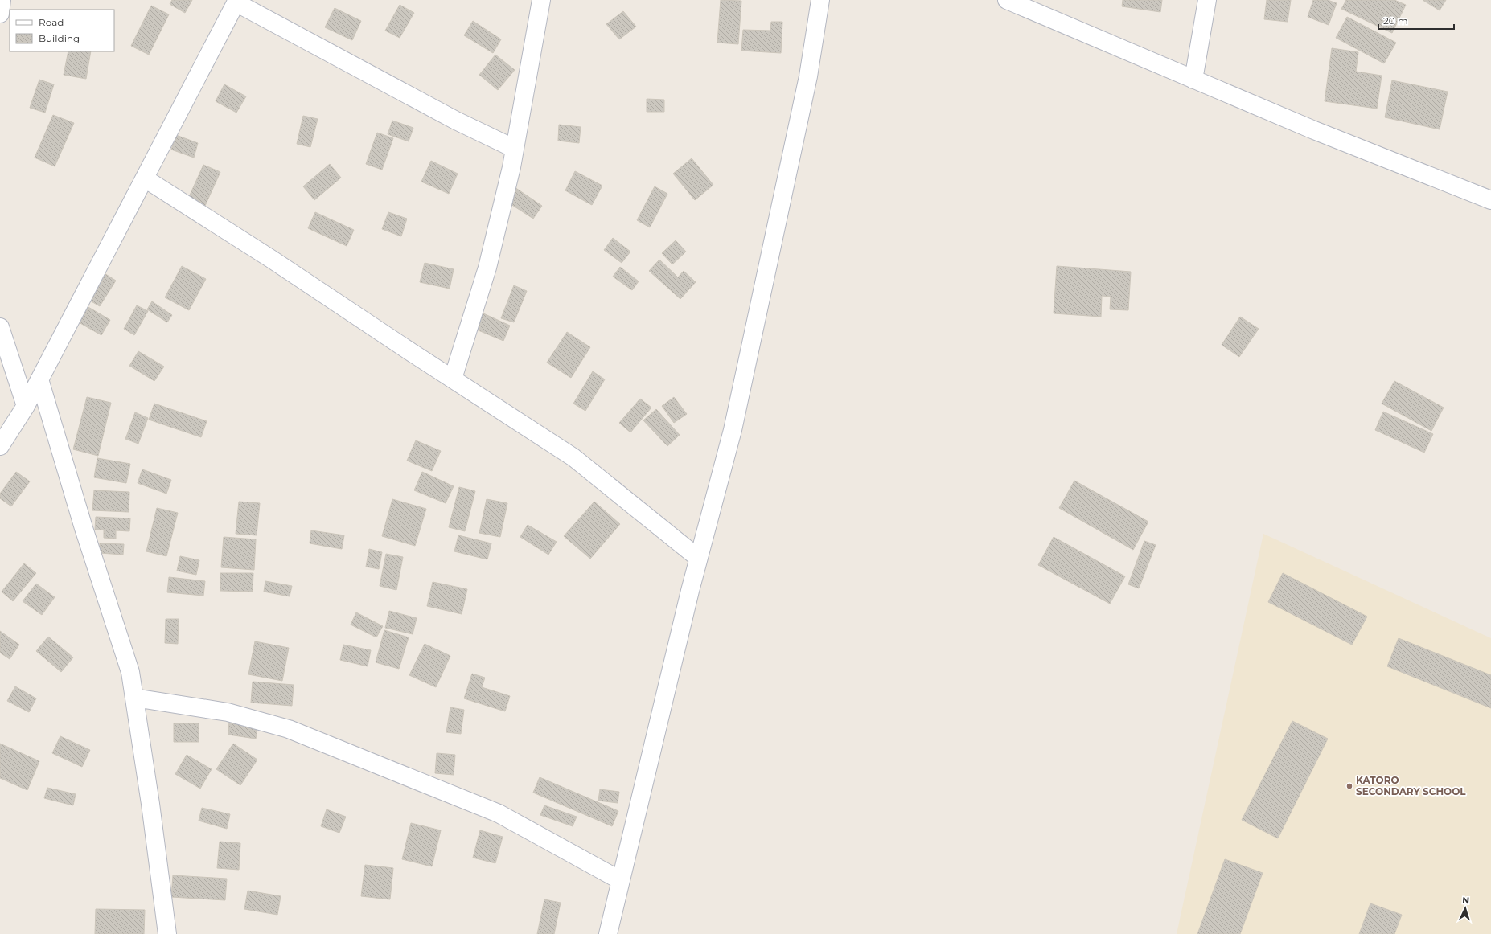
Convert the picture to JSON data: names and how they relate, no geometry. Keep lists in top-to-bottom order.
{
  "places": ["KATORO SECONDARY SCHOOL"],
  "legend": ["Road", "Building"],
  "scale_bar": "20 m",
  "north": "top"
}
